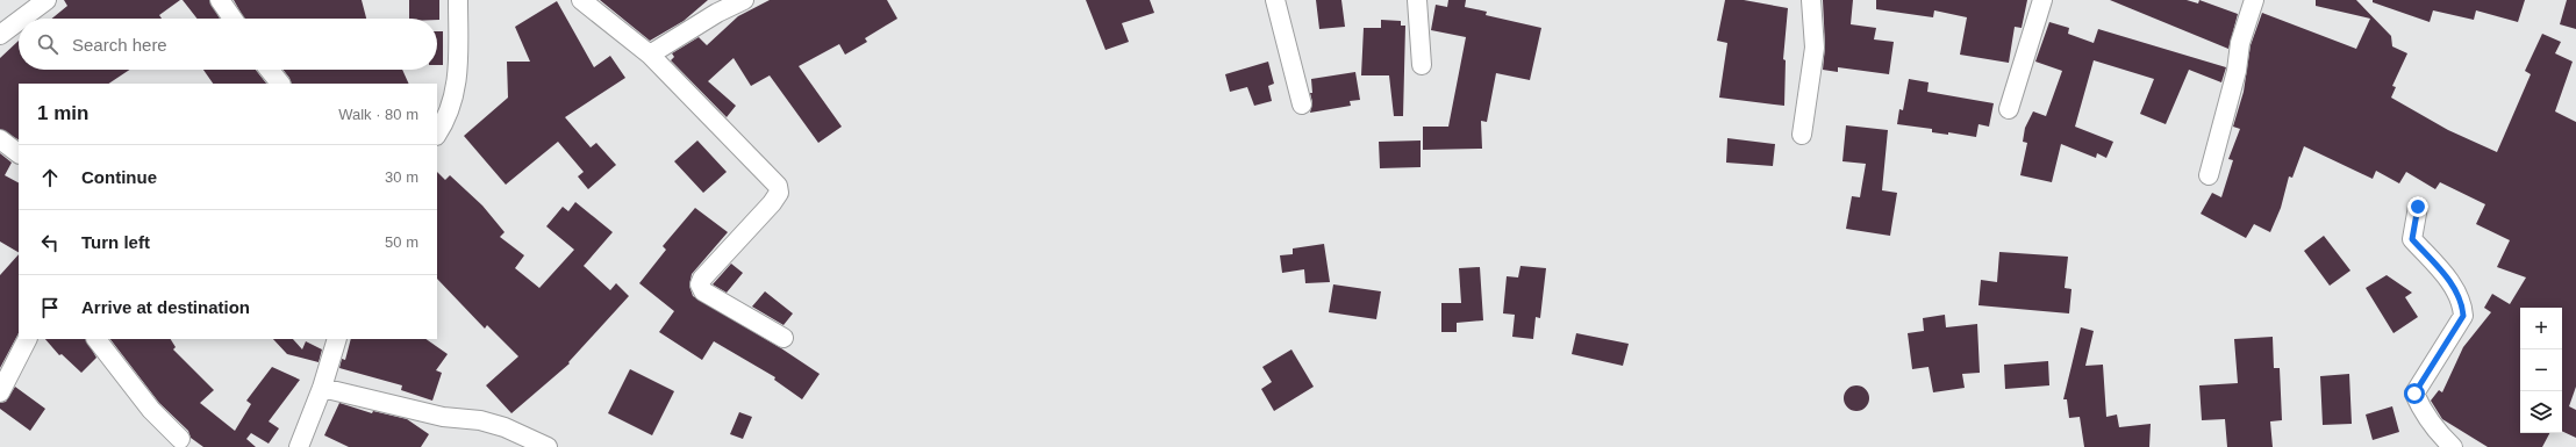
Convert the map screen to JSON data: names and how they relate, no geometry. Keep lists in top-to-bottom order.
{
  "page": {
    "search": "Search here",
    "heading": ["1 min", "Walk · 80 m"],
    "list": [
      ["Continue", "30 m"],
      ["Turn left", "50 m"],
      "Arrive at destination"
    ],
    "map_buttons": ["+", "−"]
  }
}
